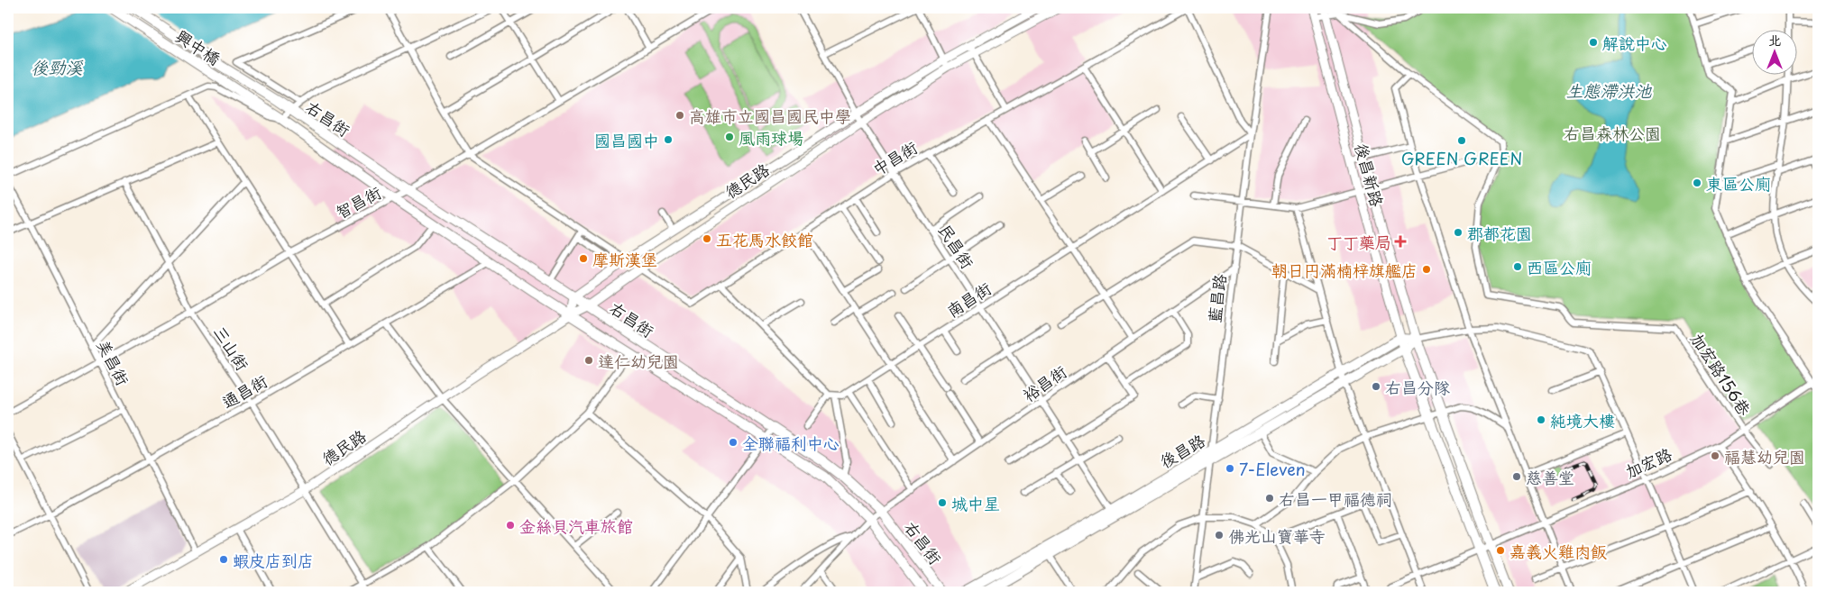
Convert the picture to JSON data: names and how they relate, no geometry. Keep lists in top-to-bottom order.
{
  "streets": {
    "main road": ["興中橋", "右昌街", "後昌路"],
    "street": [
      "中昌街",
      "後昌新路",
      "德民路",
      "智昌街",
      "民昌街",
      "藍昌路",
      "南昌街",
      "三山街",
      "美昌街",
      "加宏路156巷",
      "裕昌街",
      "通昌街",
      "加宏路"
    ]
  },
  "crossings": [
    ["興中橋", "右昌街"],
    ["右昌街", "德民路"],
    ["右昌街", "智昌街"],
    ["右昌街", "裕昌街"],
    ["右昌街", "通昌街"],
    ["中昌街", "德民路"],
    ["中昌街", "民昌街"],
    ["後昌新路", "後昌路"],
    ["德民路", "民昌街"],
    ["德民路", "三山街"],
    ["德民路", "美昌街"],
    ["智昌街", "三山街"],
    ["智昌街", "美昌街"],
    ["民昌街", "南昌街"],
    ["民昌街", "裕昌街"],
    ["民昌街", "後昌路"],
    ["藍昌路", "南昌街"],
    ["藍昌路", "裕昌街"],
    ["藍昌路", "後昌路"],
    ["三山街", "通昌街"],
    ["美昌街", "通昌街"],
    ["加宏路156巷", "加宏路"]
  ],
  "water": ["後勁溪", "生態滯洪池"],
  "parks": ["右昌森林公園"],
  "places": {
    "other": [
      "解說中心",
      "高雄市立國昌國民中學",
      "風雨球場",
      "國昌國中",
      "GREEN GREEN",
      "東區公廁",
      "郡都花園",
      "五花馬水餃館",
      "摩斯漢堡",
      "西區公廁",
      "朝日円滿楠梓旗艦店",
      "達仁幼兒園",
      "右昌分隊",
      "純境大樓",
      "全聯福利中心",
      "福慧幼兒園",
      "7-Eleven",
      "慈善堂",
      "右昌一甲福德祠",
      "城中星",
      "金絲貝汽車旅館",
      "佛光山寶華寺",
      "嘉義火雞肉飯",
      "蝦皮店到店"
    ],
    "health": ["丁丁藥局"]
  },
  "north": "top"
}
